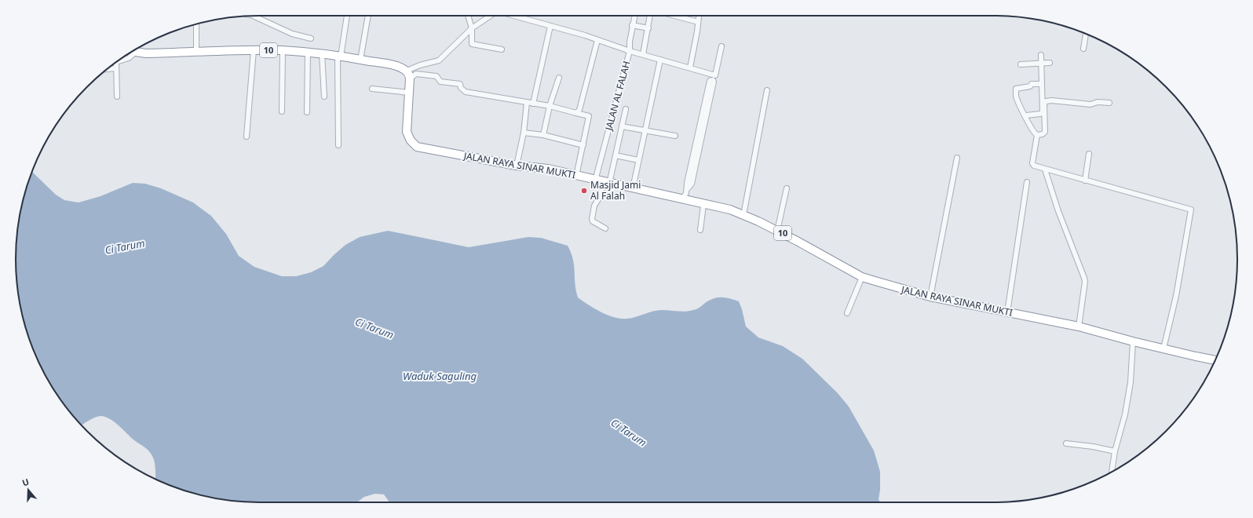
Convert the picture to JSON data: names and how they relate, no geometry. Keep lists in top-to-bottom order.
{
  "streets": {
    "highway": ["10", "JALAN RAYA SINAR MUKTI"],
    "street": ["JALAN AL FALAH"]
  },
  "crossings": [
    ["10", "JALAN RAYA SINAR MUKTI"],
    ["JALAN AL FALAH", "JALAN RAYA SINAR MUKTI"]
  ],
  "water": ["Ci Tarum", "Waduk Saguling"],
  "places": ["Masjid Jami Al Falah"],
  "north": "top"
}
